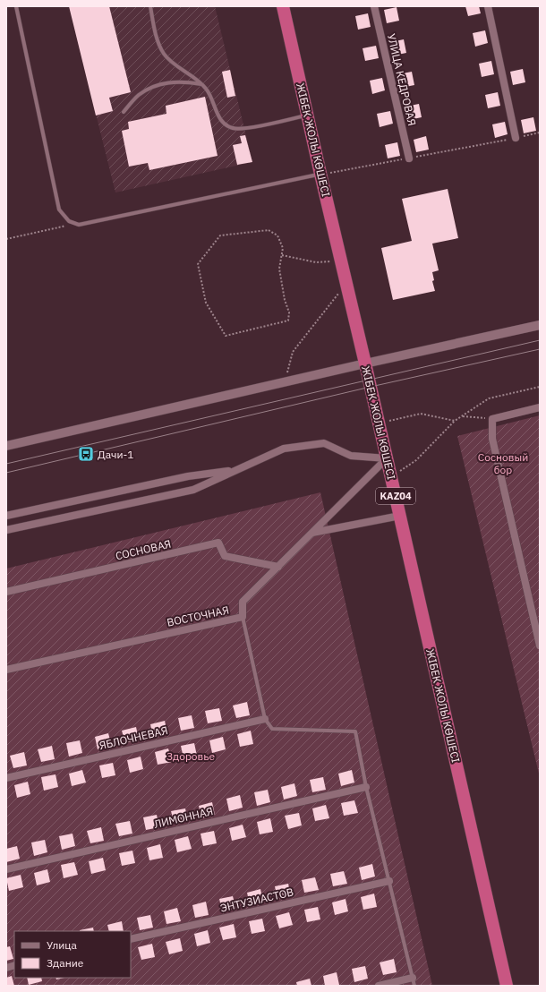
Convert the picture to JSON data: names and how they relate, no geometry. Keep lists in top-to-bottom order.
{
  "streets": {
    "highway": ["ЖІБЕК ЖОЛЫ КӨШЕСІ", "KАZ04"],
    "street": [
      "УЛИЦА КЕДРОВАЯ",
      "СОСНОВАЯ",
      "ВОСТОЧНАЯ",
      "ЯБЛОЧНЕВАЯ",
      "ЛИМОННАЯ",
      "ЭНТУЗИАСТОВ"
    ]
  },
  "crossings": [
    ["ЖІБЕК ЖОЛЫ КӨШЕСІ", "ВОСТОЧНАЯ"],
    ["СОСНОВАЯ", "ВОСТОЧНАЯ"]
  ],
  "parks": ["Сосновый бор", "Здоровье"],
  "places": {
    "bus stop": ["Дачи-1"]
  },
  "legend": ["Улица", "Здание"]
}
